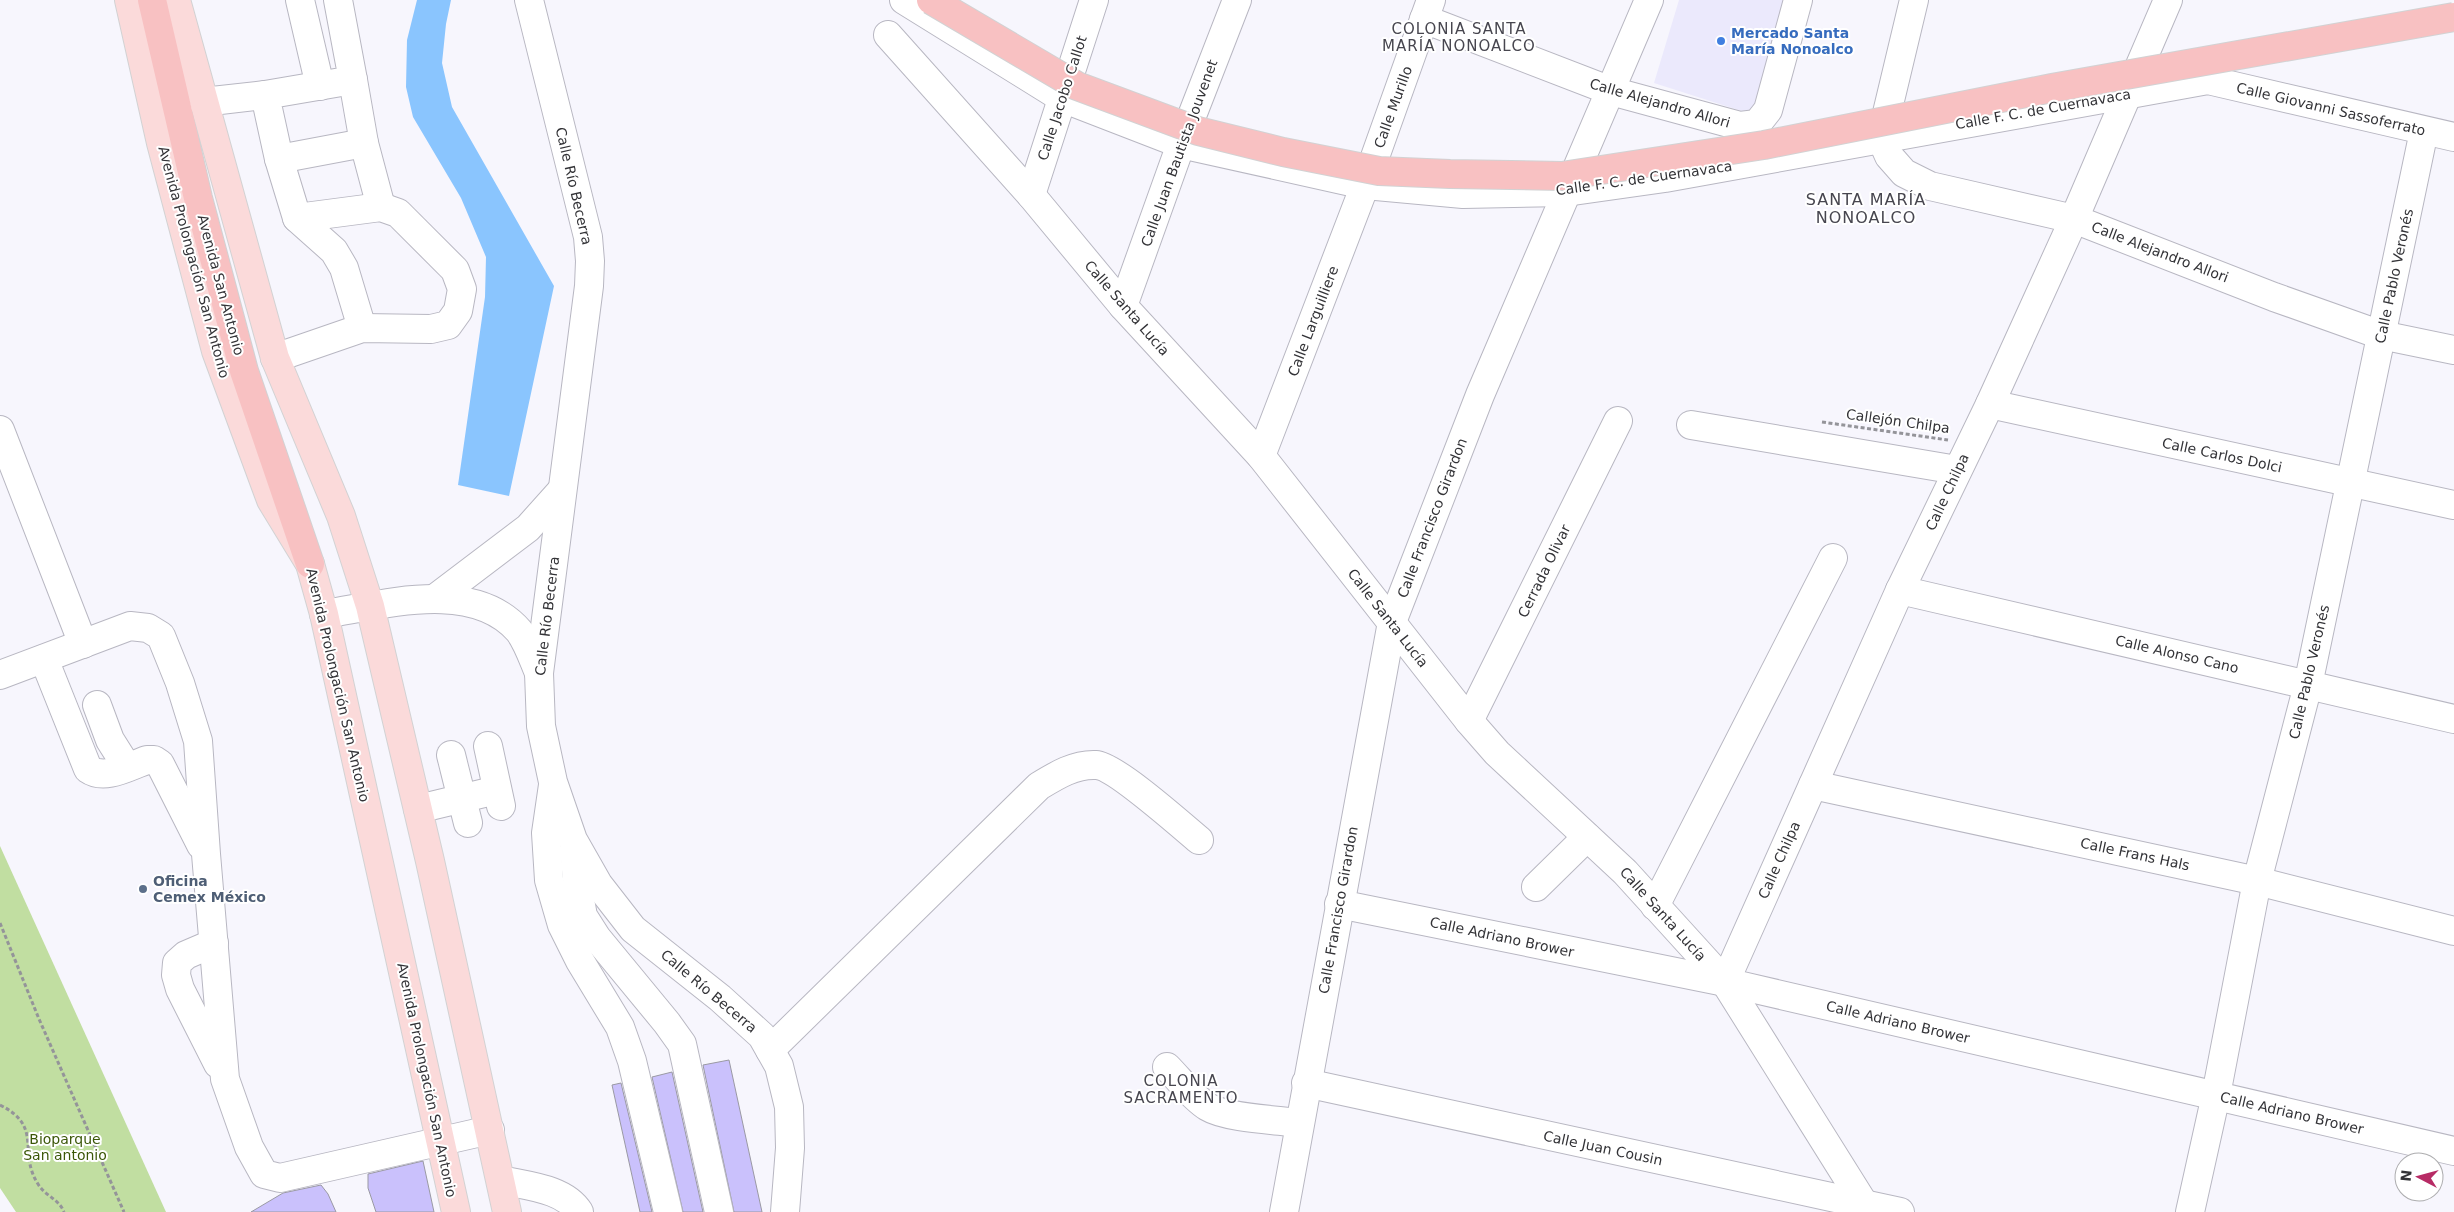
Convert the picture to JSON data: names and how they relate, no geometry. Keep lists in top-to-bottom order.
{
  "streets": {
    "highway": ["Avenida San Antonio"],
    "main road": ["Avenida Prolongación San Antonio"],
    "street": [
      "Calle Jacobo Callot",
      "Calle Alejandro Allori",
      "Calle Murillo",
      "Calle F. C. de Cuernavaca",
      "Calle Giovanni Sassoferrato",
      "Calle Juan Bautista Jouvenet",
      "Calle Río Becerra",
      "Calle Pablo Veronés",
      "Calle Santa Lucía",
      "Calle Larguilliere",
      "Calle Carlos Dolci",
      "Calle Chilpa",
      "Calle Francisco Girardon",
      "Cerrada Olivar",
      "Calle Alonso Cano",
      "Calle Frans Hals",
      "Calle Adriano Brower",
      "Calle Juan Cousin"
    ],
    "path": ["Callejón Chilpa"]
  },
  "crossings": [
    ["Calle Jacobo Callot", "Calle F. C. de Cuernavaca"],
    ["Calle Jacobo Callot", "Calle Santa Lucía"],
    ["Calle Alejandro Allori", "Calle Murillo"],
    ["Calle Alejandro Allori", "Calle F. C. de Cuernavaca"],
    ["Calle Alejandro Allori", "Calle Pablo Veronés"],
    ["Calle Alejandro Allori", "Calle Chilpa"],
    ["Calle Alejandro Allori", "Calle Francisco Girardon"],
    ["Calle Murillo", "Calle F. C. de Cuernavaca"],
    ["Calle Murillo", "Calle Larguilliere"],
    ["Calle F. C. de Cuernavaca", "Calle Giovanni Sassoferrato"],
    ["Calle F. C. de Cuernavaca", "Calle Juan Bautista Jouvenet"],
    ["Calle F. C. de Cuernavaca", "Calle Larguilliere"],
    ["Calle F. C. de Cuernavaca", "Calle Chilpa"],
    ["Calle F. C. de Cuernavaca", "Calle Francisco Girardon"],
    ["Calle Giovanni Sassoferrato", "Calle Pablo Veronés"],
    ["Calle Juan Bautista Jouvenet", "Calle Santa Lucía"],
    ["Avenida Prolongación San Antonio", "Avenida San Antonio"],
    ["Calle Pablo Veronés", "Calle Carlos Dolci"],
    ["Calle Pablo Veronés", "Calle Alonso Cano"],
    ["Calle Pablo Veronés", "Calle Frans Hals"],
    ["Calle Pablo Veronés", "Calle Adriano Brower"],
    ["Calle Santa Lucía", "Calle Larguilliere"],
    ["Calle Santa Lucía", "Calle Chilpa"],
    ["Calle Santa Lucía", "Calle Francisco Girardon"],
    ["Calle Santa Lucía", "Cerrada Olivar"],
    ["Calle Santa Lucía", "Calle Adriano Brower"],
    ["Calle Santa Lucía", "Calle Juan Cousin"],
    ["Callejón Chilpa", "Calle Chilpa"],
    ["Calle Carlos Dolci", "Calle Chilpa"],
    ["Calle Chilpa", "Calle Alonso Cano"],
    ["Calle Chilpa", "Calle Frans Hals"],
    ["Calle Chilpa", "Calle Adriano Brower"],
    ["Calle Francisco Girardon", "Calle Adriano Brower"],
    ["Calle Francisco Girardon", "Calle Juan Cousin"]
  ],
  "districts": ["COLONIA SANTA MARÍA NONOALCO", "SANTA MARÍA NONOALCO", "COLONIA SACRAMENTO"],
  "parks": ["Bioparque San antonio"],
  "places": ["Mercado Santa María Nonoalco", "Oficina Cemex México"],
  "north": "left"
}
